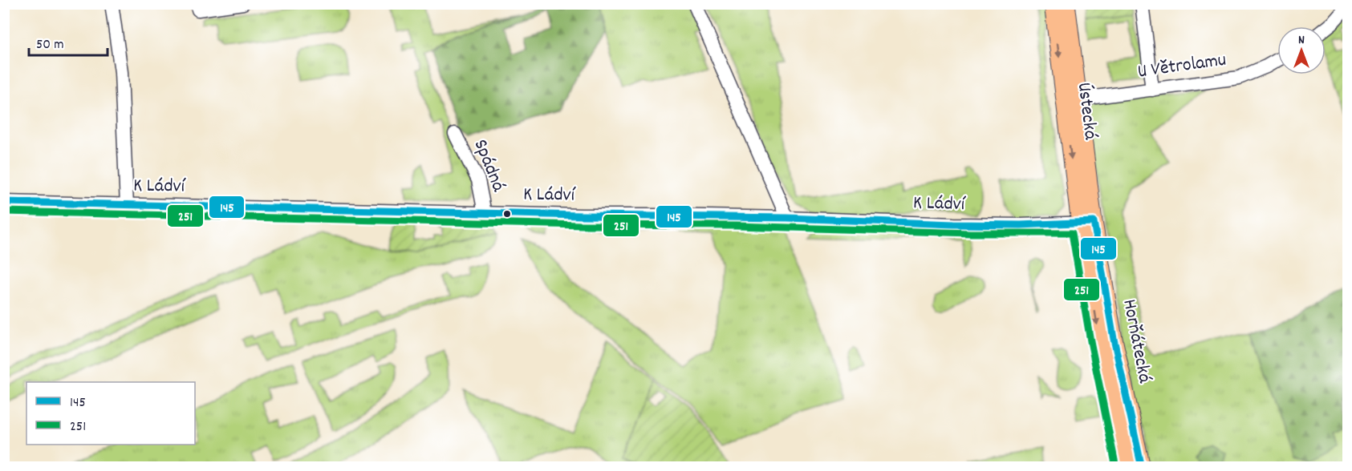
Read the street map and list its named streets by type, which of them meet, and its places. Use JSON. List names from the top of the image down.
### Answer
{
  "streets": {
    "main road": ["Ústecká", "Horňátecká"],
    "street": ["U Větrolamu", "Spádná", "K Ládví"]
  },
  "crossings": [
    ["U Větrolamu", "Ústecká"],
    ["Ústecká", "K Ládví"],
    ["Ústecká", "Horňátecká"],
    ["Spádná", "K Ládví"],
    ["K Ládví", "Horňátecká"]
  ],
  "lines": ["transit line 145", "transit line 251"],
  "legend": ["145", "251"],
  "scale_bar": "50 m",
  "north": "top"
}
